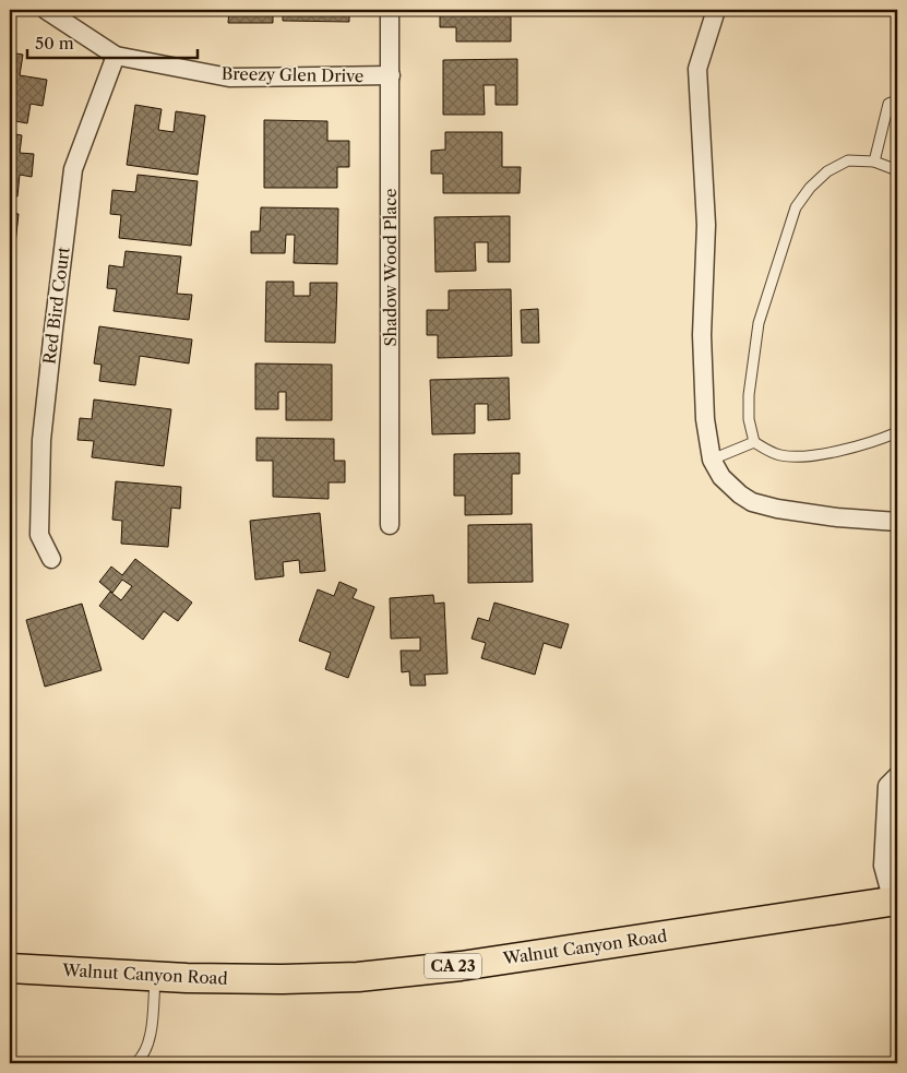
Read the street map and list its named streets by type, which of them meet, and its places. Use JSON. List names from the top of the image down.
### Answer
{
  "streets": {
    "main road": ["Walnut Canyon Road", "CA 23"],
    "street": ["Breezy Glen Drive", "Shadow Wood Place", "Red Bird Court"]
  },
  "crossings": [
    ["Breezy Glen Drive", "Shadow Wood Place"],
    ["Breezy Glen Drive", "Red Bird Court"]
  ],
  "scale_bar": "50 m"
}
